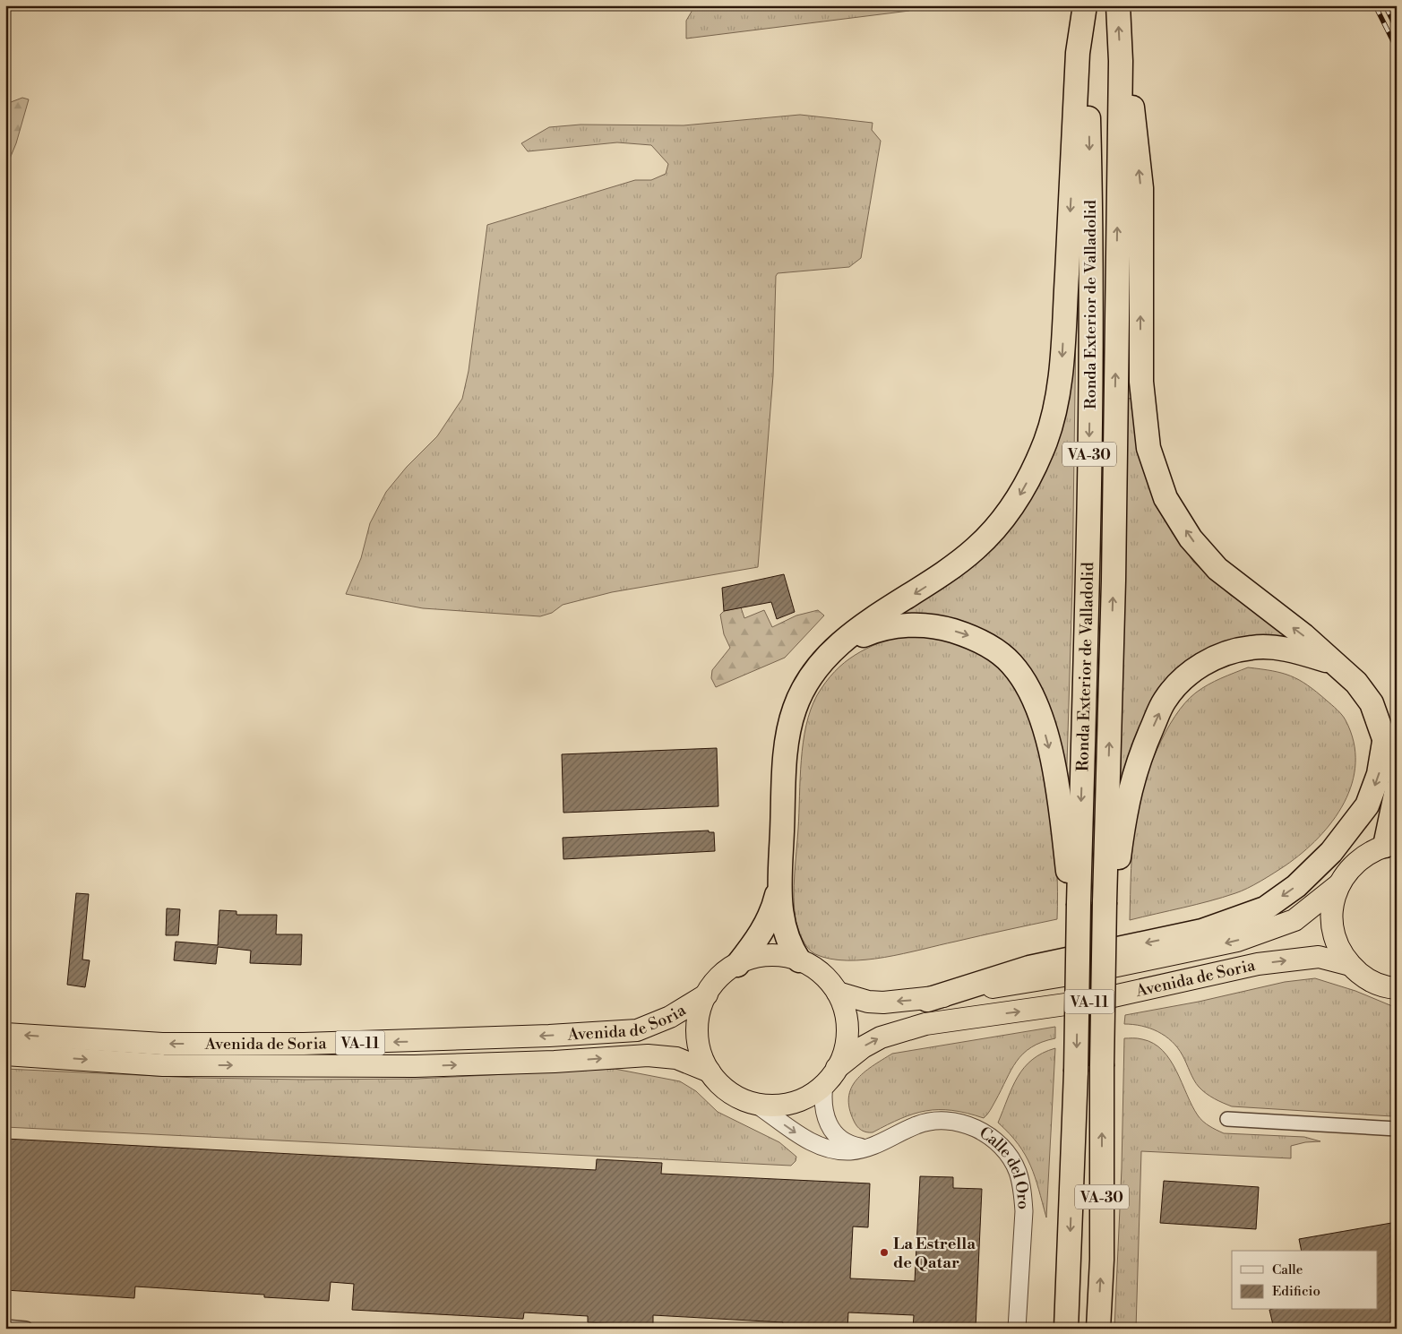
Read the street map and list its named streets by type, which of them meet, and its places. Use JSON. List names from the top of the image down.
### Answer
{
  "streets": {
    "highway": [
      "Ronda Exterior de Valladolid",
      "VA-30",
      "Avenida de Soria",
      "VA-11"
    ],
    "street": ["Calle del Oro"]
  },
  "crossings": [
    ["Avenida de Soria", "VA-11"],
    ["Avenida de Soria", "Calle del Oro"],
    ["VA-11", "Calle del Oro"]
  ],
  "places": ["La Estrella de Qatar"],
  "legend": ["Calle", "Edificio"]
}
